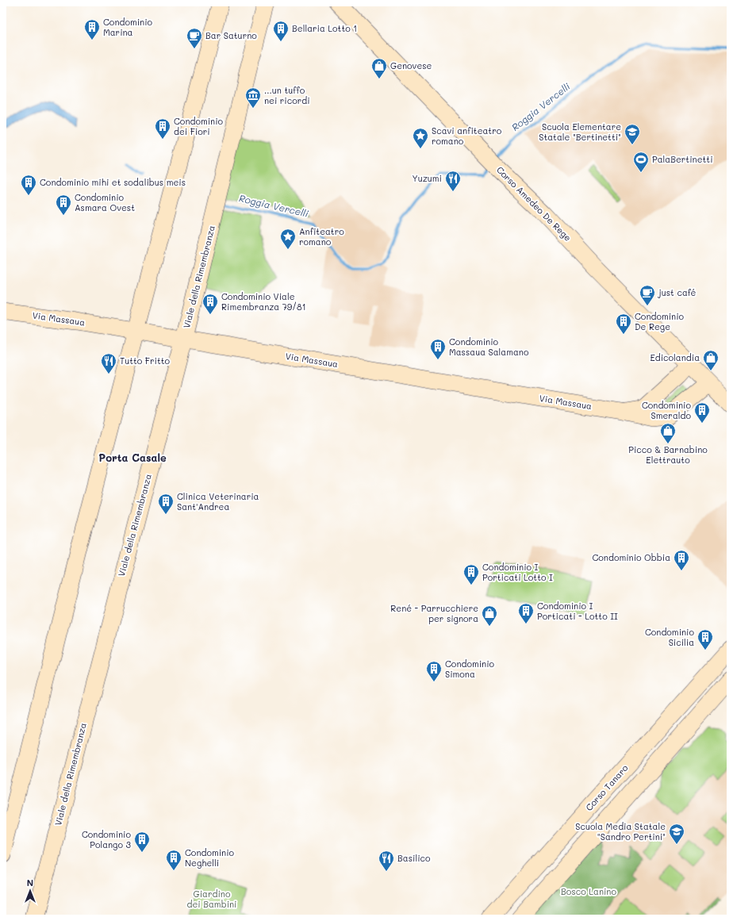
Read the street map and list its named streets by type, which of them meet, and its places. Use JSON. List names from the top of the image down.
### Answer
{
  "streets": {
    "street": [
      "Corso Amedeo De Rege",
      "Viale della Rimembranza",
      "Via Massaua",
      "Corso Tanaro"
    ]
  },
  "crossings": [
    ["Corso Amedeo De Rege", "Via Massaua"],
    ["Viale della Rimembranza", "Via Massaua"]
  ],
  "districts": ["Porta Casale"],
  "water": ["Roggia Vercelli"],
  "parks": ["Bosco Lanino", "Giardino dei Bambini"],
  "places": {
    "building": [
      "Condominio Marina",
      "Bellaria Lotto 1",
      "Condominio dei Fiori",
      "Condominio mihi et sodalibus meis",
      "Condominio Asmara Ovest",
      "Condominio Viale Rimembranza 79/81",
      "Condominio De Rege",
      "Condominio Massaua Salamano",
      "Condominio Smeraldo",
      "Clinica Veterinaria Sant'Andrea",
      "Condominio Obbia",
      "Condominio I Porticati Lotto I",
      "Condominio I Porticati - Lotto II",
      "Condominio Sicilia",
      "Condominio Simona",
      "Condominio Polango 3",
      "Condominio Neghelli"
    ],
    "cafe": ["Bar Saturno", "just café"],
    "shop": [
      "Genovese",
      "Edicolandia",
      "Picco & Barnabino Elettrauto",
      "René - Parrucchiere per signora"
    ],
    "museum": ["...un tuffo nei ricordi"],
    "school or university": ["Scuola Elementare Statale \"Bertinetti\"", "Scuola Media Statale \"Sandro Pertini\""],
    "place": ["Scavi anfiteatro romano", "Anfiteatro romano"],
    "sports": ["PalaBertinetti"],
    "restaurant": ["Yuzumi", "Tutto Fritto", "Basilico"]
  },
  "north": "top"
}
